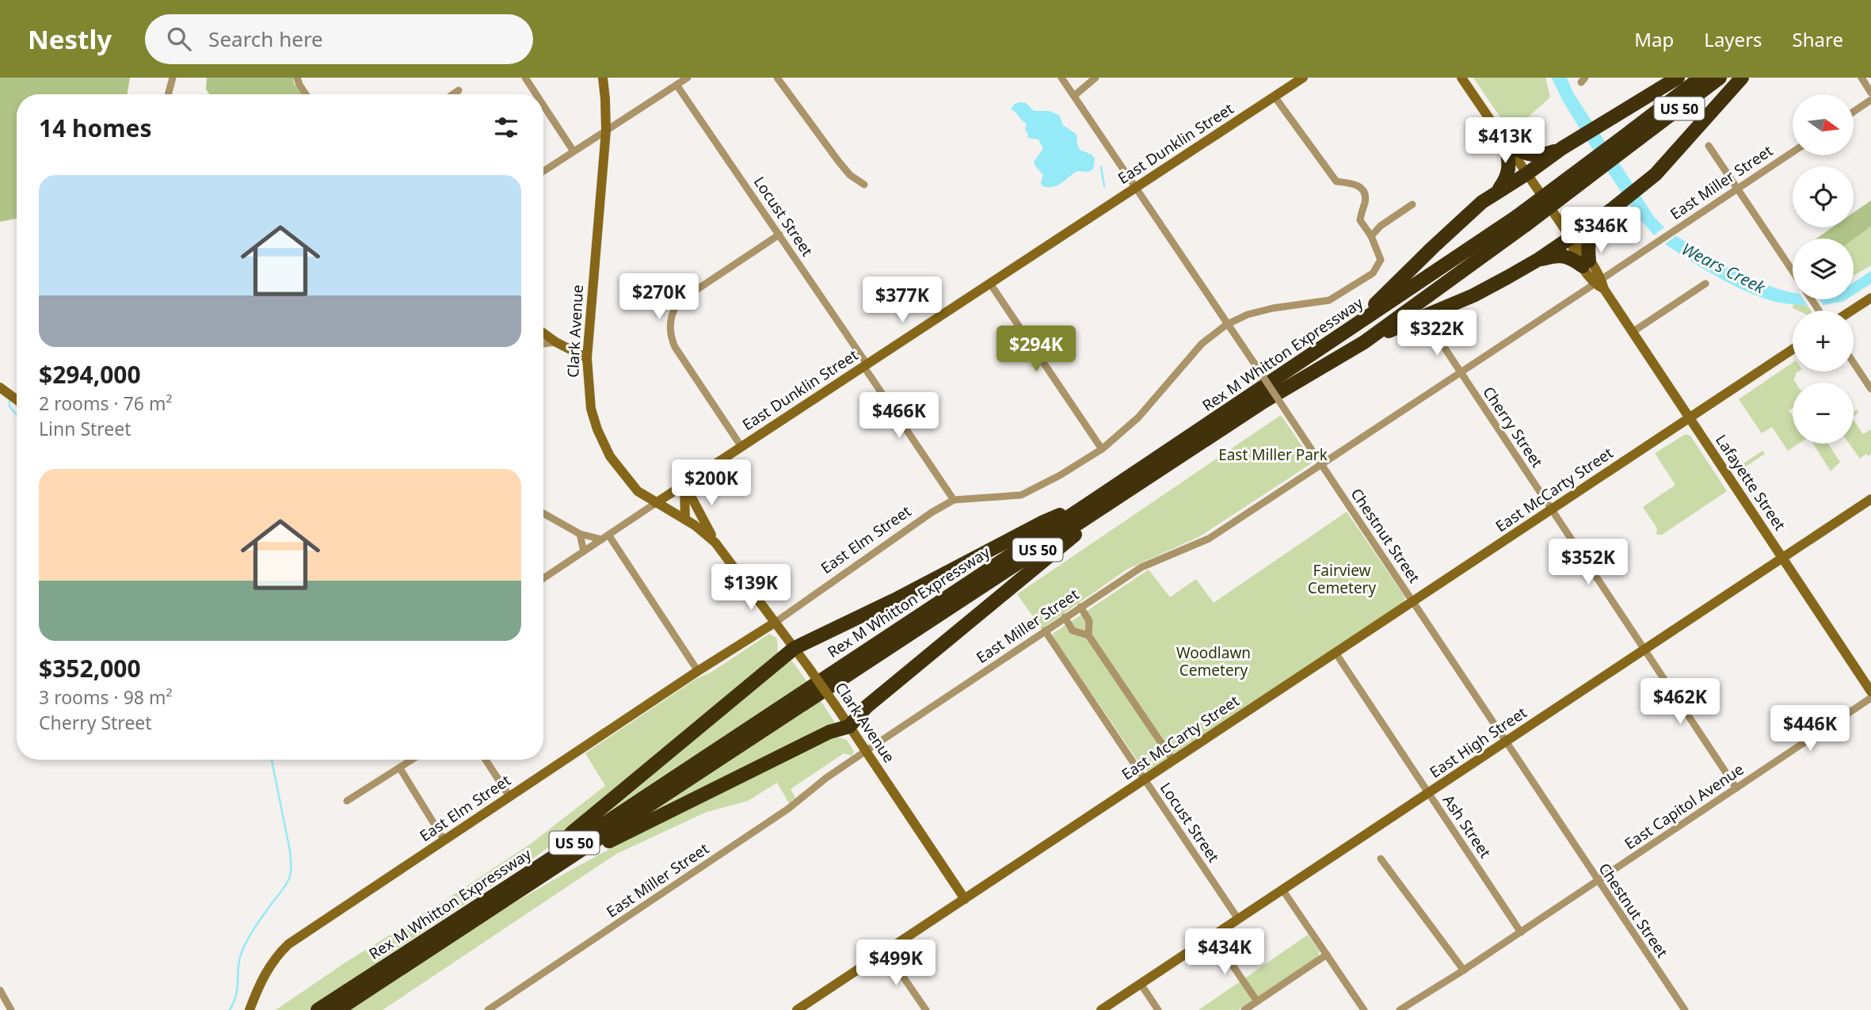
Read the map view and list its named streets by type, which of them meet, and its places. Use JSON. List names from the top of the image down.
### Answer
{
  "streets": {
    "highway": ["US 50", "Rex M Whitton Expressway"],
    "main road": [
      "East Dunklin Street",
      "Clark Avenue",
      "Lafayette Street",
      "East McCarty Street",
      "East Elm Street",
      "East High Street"
    ],
    "street": [
      "East Miller Street",
      "Locust Street",
      "Cherry Street",
      "Chestnut Street",
      "East Capitol Avenue",
      "Ash Street"
    ]
  },
  "crossings": [
    ["East Dunklin Street", "Locust Street"],
    ["East Dunklin Street", "Clark Avenue"],
    ["East Dunklin Street", "Chestnut Street"],
    ["East Miller Street", "Locust Street"],
    ["East Miller Street", "Clark Avenue"],
    ["East Miller Street", "Cherry Street"],
    ["East Miller Street", "Lafayette Street"],
    ["East Miller Street", "Chestnut Street"],
    ["Locust Street", "East McCarty Street"],
    ["Locust Street", "East Elm Street"],
    ["Locust Street", "East High Street"],
    ["Clark Avenue", "East McCarty Street"],
    ["Clark Avenue", "East Elm Street"],
    ["Cherry Street", "East McCarty Street"],
    ["Cherry Street", "East High Street"],
    ["Cherry Street", "East Capitol Avenue"],
    ["Lafayette Street", "East McCarty Street"],
    ["Lafayette Street", "East High Street"],
    ["East McCarty Street", "Chestnut Street"],
    ["East McCarty Street", "Ash Street"],
    ["Chestnut Street", "East Elm Street"],
    ["Chestnut Street", "East High Street"],
    ["Chestnut Street", "East Capitol Avenue"],
    ["East High Street", "Ash Street"],
    ["East Capitol Avenue", "Ash Street"]
  ],
  "water": ["Wears Creek"],
  "parks": ["East Miller Park", "Fairview Cemetery", "Woodlawn Cemetery"],
  "north": "right",
  "page": {
    "header": "Nestly",
    "search": "Search here",
    "nav": ["Map", "Layers", "Share"],
    "map_buttons": ["+", "−"],
    "heading": "14 homes",
    "price": [
      "$413K",
      "$346K",
      "$270K",
      "$377K",
      "$322K",
      "$294K",
      "$466K",
      "$200K",
      "$352K",
      "$139K",
      "$462K",
      "$446K",
      "$434K",
      "$499K"
    ],
    "list": [
      {
        "name": "$294,000",
        "note": "2 rooms · 76 m² · Linn Street"
      },
      {
        "name": "$352,000",
        "note": "3 rooms · 98 m² · Cherry Street"
      }
    ]
  }
}
